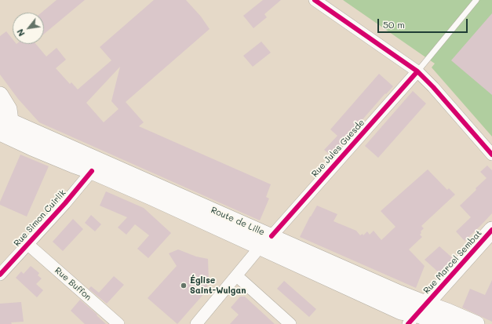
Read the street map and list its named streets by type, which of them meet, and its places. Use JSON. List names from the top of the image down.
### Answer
{
  "streets": {
    "main road": ["Route de Lille", "Rue Marcel Sembat"],
    "street": ["Rue Jules Guesde", "Rue Simon Cuirlik", "Rue Buffon"]
  },
  "crossings": [
    ["Rue Jules Guesde", "Route de Lille"],
    ["Rue Simon Cuirlik", "Route de Lille"],
    ["Rue Simon Cuirlik", "Rue Buffon"],
    ["Route de Lille", "Rue Marcel Sembat"]
  ],
  "places": ["Église Saint-Wulgan"],
  "scale_bar": "50 m",
  "north": "bottom left"
}
